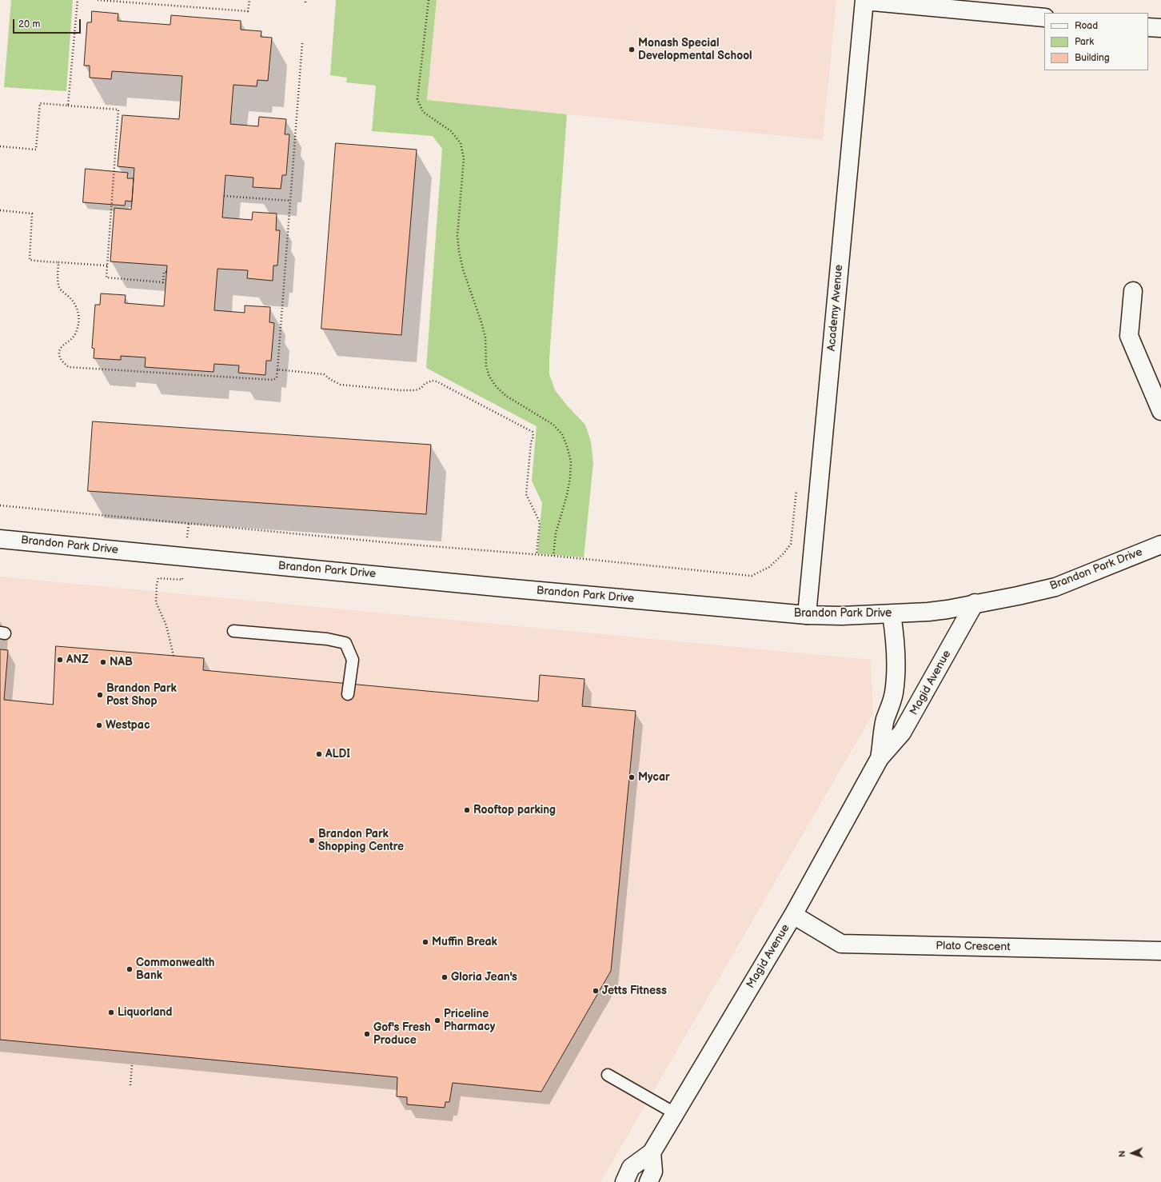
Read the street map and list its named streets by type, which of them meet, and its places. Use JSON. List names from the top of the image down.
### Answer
{
  "streets": {
    "street": [
      "Academy Avenue",
      "Brandon Park Drive",
      "Magid Avenue",
      "Plato Crescent"
    ]
  },
  "crossings": [
    ["Academy Avenue", "Brandon Park Drive"],
    ["Brandon Park Drive", "Magid Avenue"],
    ["Magid Avenue", "Plato Crescent"]
  ],
  "places": [
    "Monash Special Developmental School",
    "ANZ",
    "NAB",
    "Brandon Park Post Shop",
    "Westpac",
    "ALDI",
    "Mycar",
    "Rooftop parking",
    "Brandon Park Shopping Centre",
    "Muffin Break",
    "Commonwealth Bank",
    "Gloria Jean's",
    "Jetts Fitness",
    "Liquorland",
    "Priceline Pharmacy",
    "Gof's Fresh Produce"
  ],
  "legend": ["Road", "Park", "Building"],
  "scale_bar": "20 m",
  "north": "left"
}
